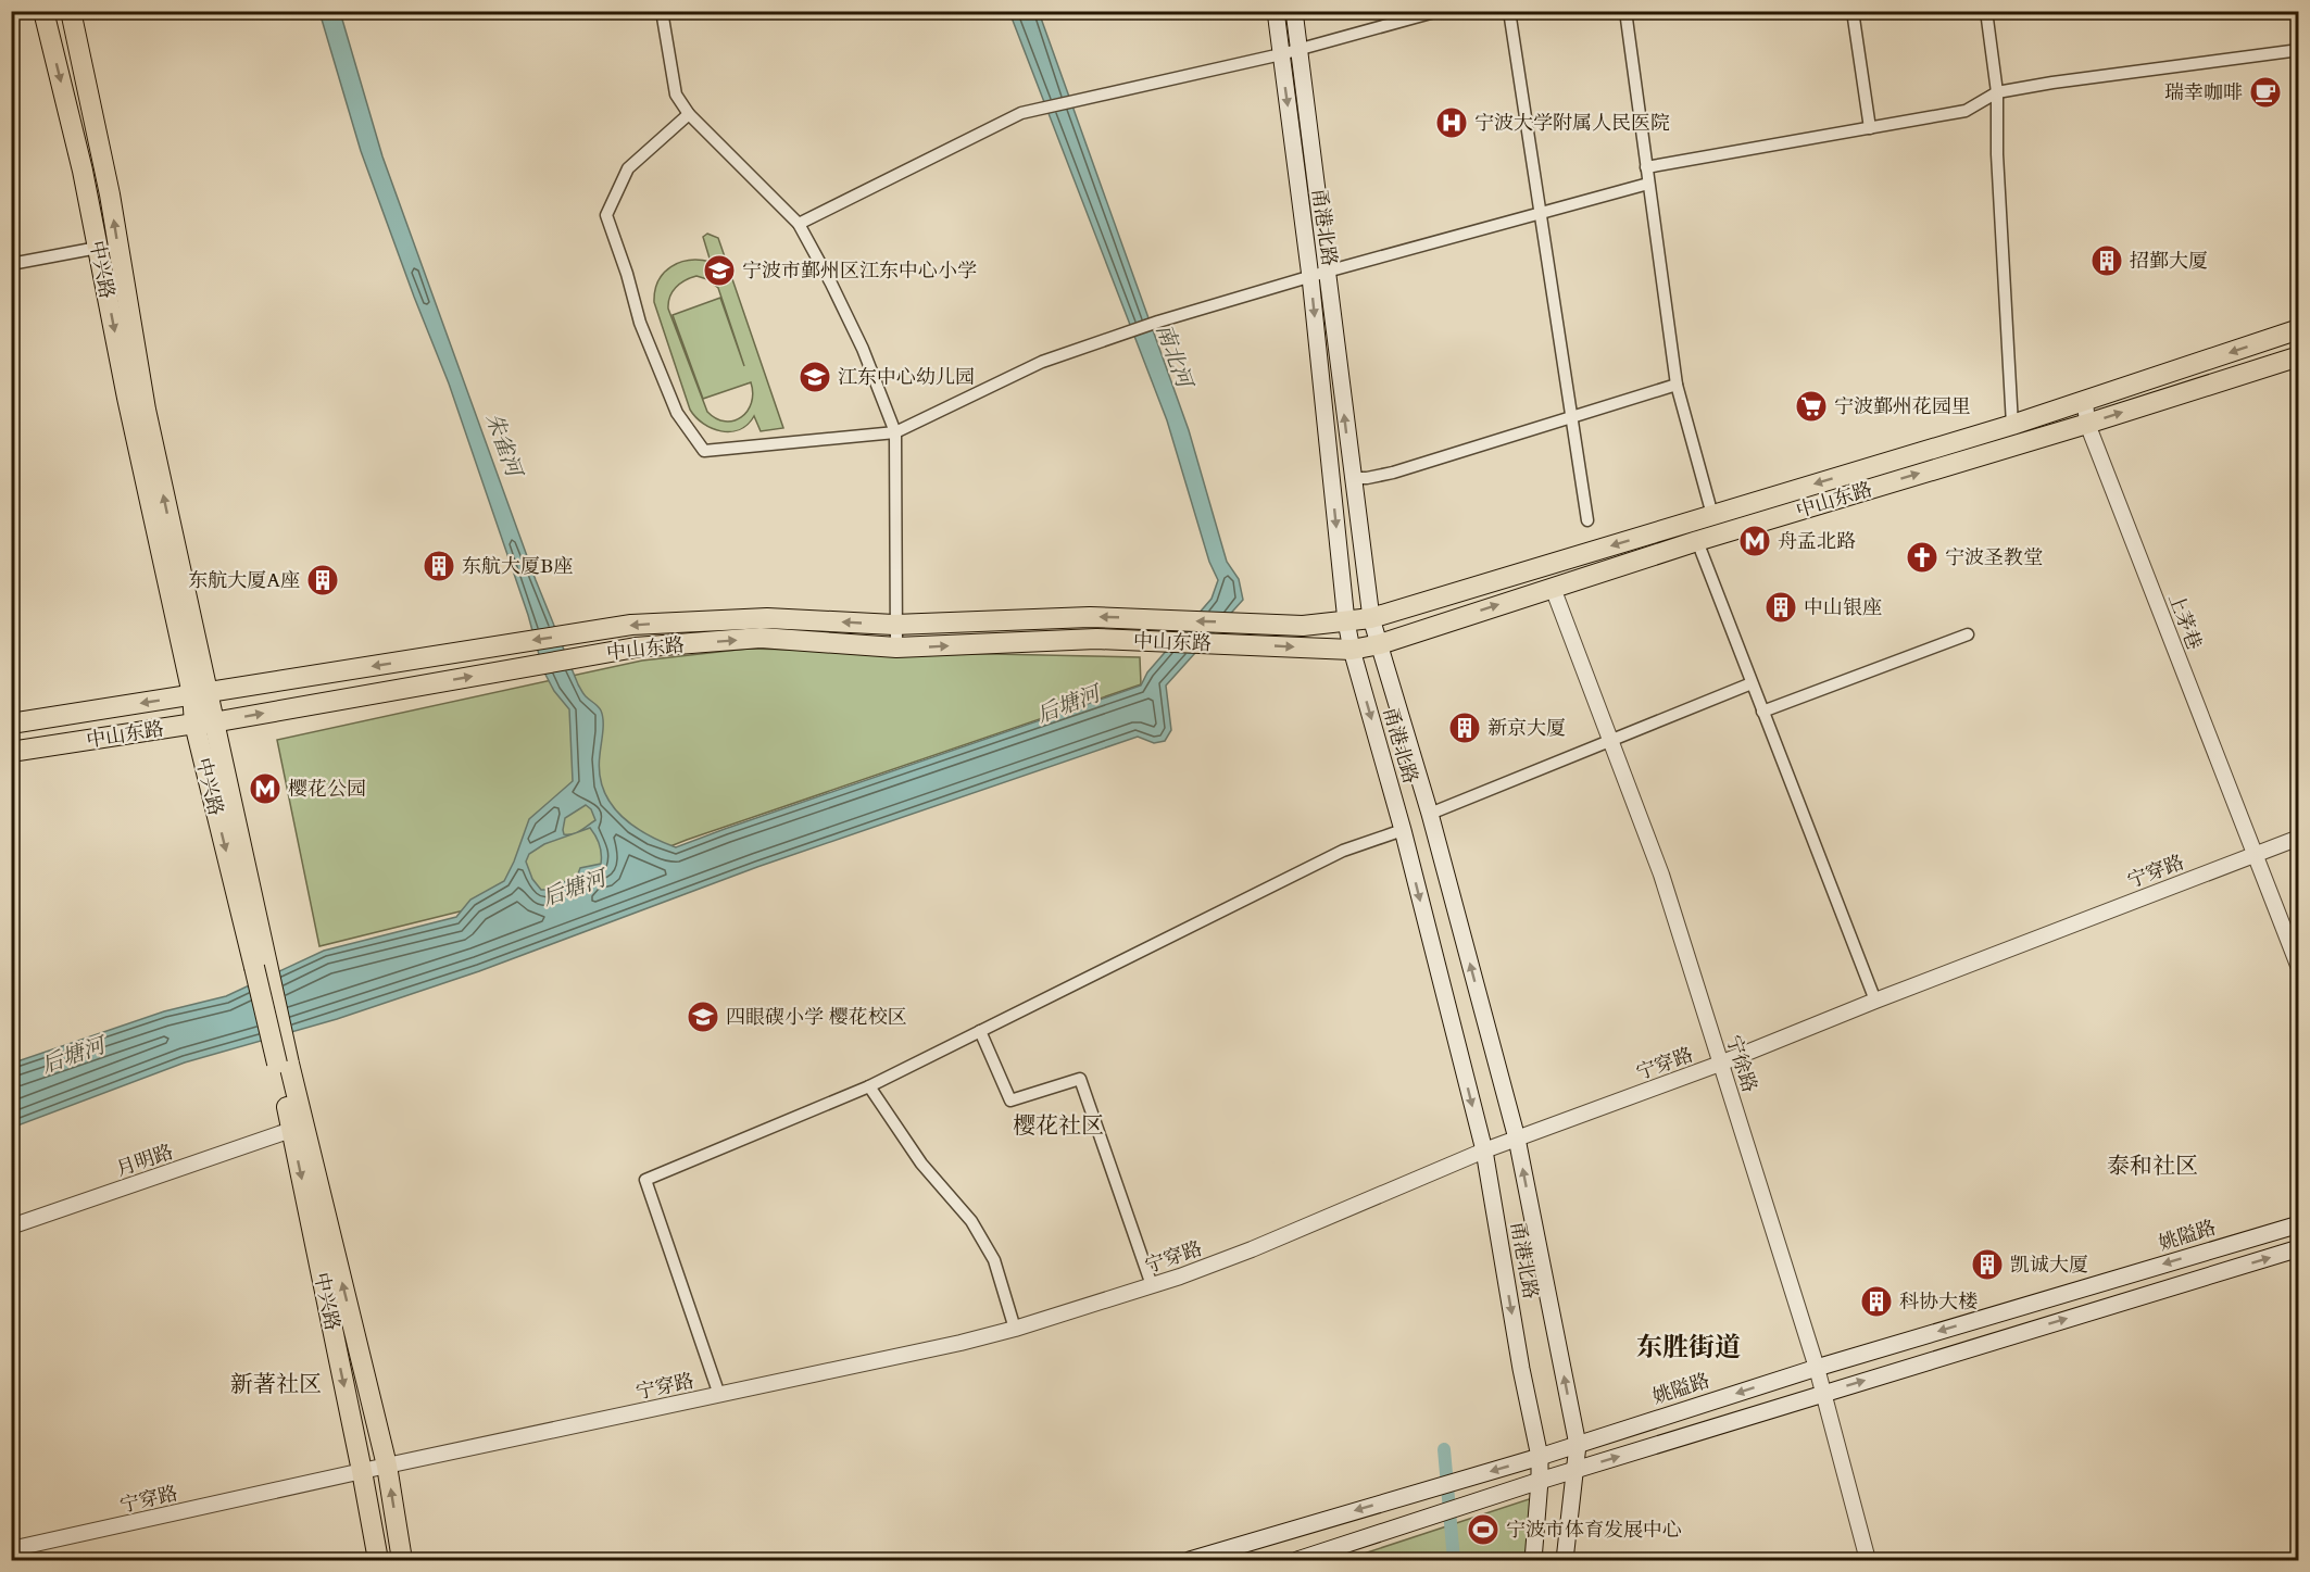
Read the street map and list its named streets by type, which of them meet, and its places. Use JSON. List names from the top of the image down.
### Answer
{
  "streets": {
    "main road": [
      "甬港北路",
      "中兴路",
      "中山东路",
      "姚隘路"
    ],
    "street": [
      "上茅巷",
      "宁穿路",
      "宁徐路",
      "月明路"
    ]
  },
  "crossings": [
    ["甬港北路", "中山东路"],
    ["甬港北路", "宁穿路"],
    ["甬港北路", "姚隘路"],
    ["中兴路", "中山东路"],
    ["中兴路", "宁穿路"],
    ["中兴路", "月明路"],
    ["中山东路", "上茅巷"],
    ["中山东路", "宁徐路"],
    ["上茅巷", "宁穿路"],
    ["宁穿路", "宁徐路"],
    ["宁徐路", "姚隘路"]
  ],
  "districts": [
    "樱花社区",
    "泰和社区",
    "东胜街道",
    "新著社区"
  ],
  "water": ["南北河", "朱雀河", "后塘河"],
  "places": {
    "cafe": ["瑞幸咖啡"],
    "hospital": ["宁波大学附属人民医院"],
    "building": [
      "招鄞大厦",
      "东航大厦B座",
      "东航大厦A座",
      "中山银座",
      "新京大厦",
      "凯诚大厦",
      "科协大楼"
    ],
    "school or university": ["宁波市鄞州区江东中心小学", "江东中心幼儿园", "四眼碶小学 樱花校区"],
    "supermarket": ["宁波鄞州花园里"],
    "metro station": ["舟孟北路", "樱花公园"],
    "church": ["宁波圣教堂"],
    "sports": ["宁波市体育发展中心"]
  }
}
